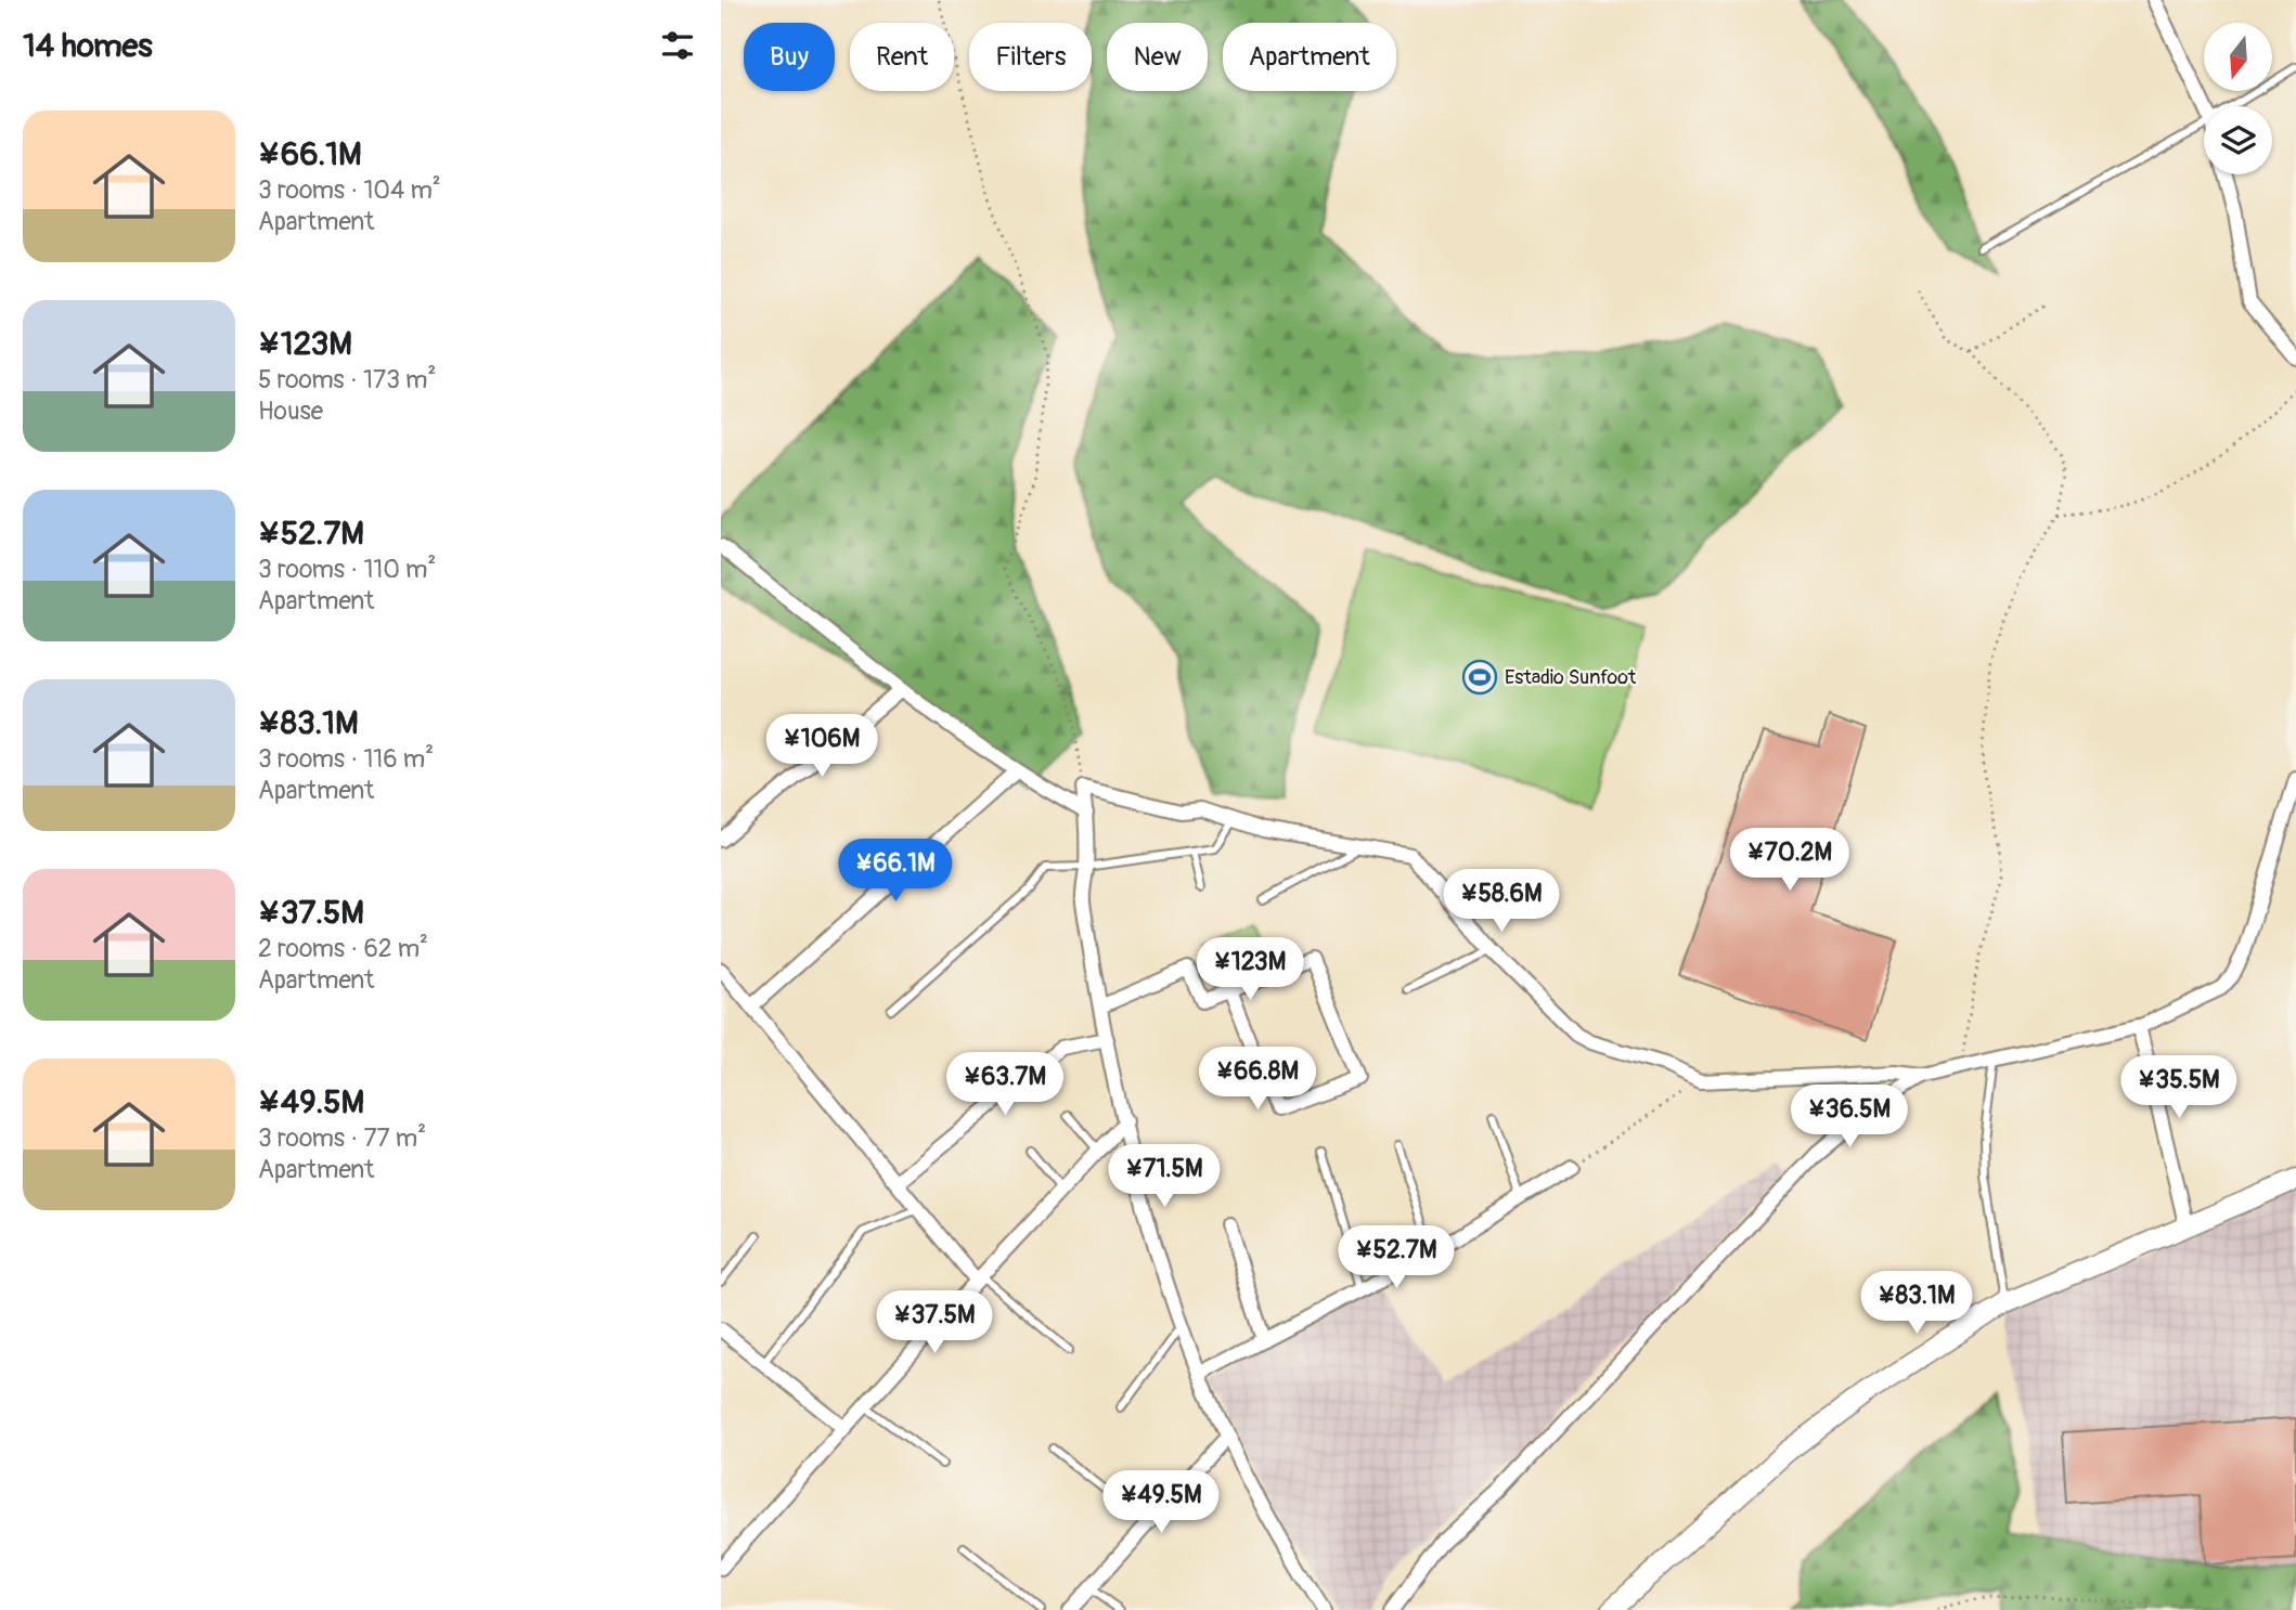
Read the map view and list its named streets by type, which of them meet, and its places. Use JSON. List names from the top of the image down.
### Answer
{
  "places": {
    "sports": ["Estadio Sunfoot"]
  },
  "north": "bottom",
  "page": {
    "heading": "14 homes",
    "chip": [
      "Buy",
      "Rent",
      "Filters",
      "New",
      "Apartment"
    ],
    "list": [
      {
        "name": "¥66.1M",
        "note": "3 rooms · 104 m² · Apartment"
      },
      {
        "name": "¥123M",
        "note": "5 rooms · 173 m² · House"
      },
      {
        "name": "¥52.7M",
        "note": "3 rooms · 110 m² · Apartment"
      },
      {
        "name": "¥83.1M",
        "note": "3 rooms · 116 m² · Apartment"
      },
      {
        "name": "¥37.5M",
        "note": "2 rooms · 62 m² · Apartment"
      },
      {
        "name": "¥49.5M",
        "note": "3 rooms · 77 m² · Apartment"
      }
    ],
    "price": [
      "¥106M",
      "¥70.2M",
      "¥66.1M",
      "¥58.6M",
      "¥123M",
      "¥66.8M",
      "¥63.7M",
      "¥35.5M",
      "¥36.5M",
      "¥71.5M",
      "¥52.7M",
      "¥83.1M",
      "¥37.5M",
      "¥49.5M"
    ]
  }
}
